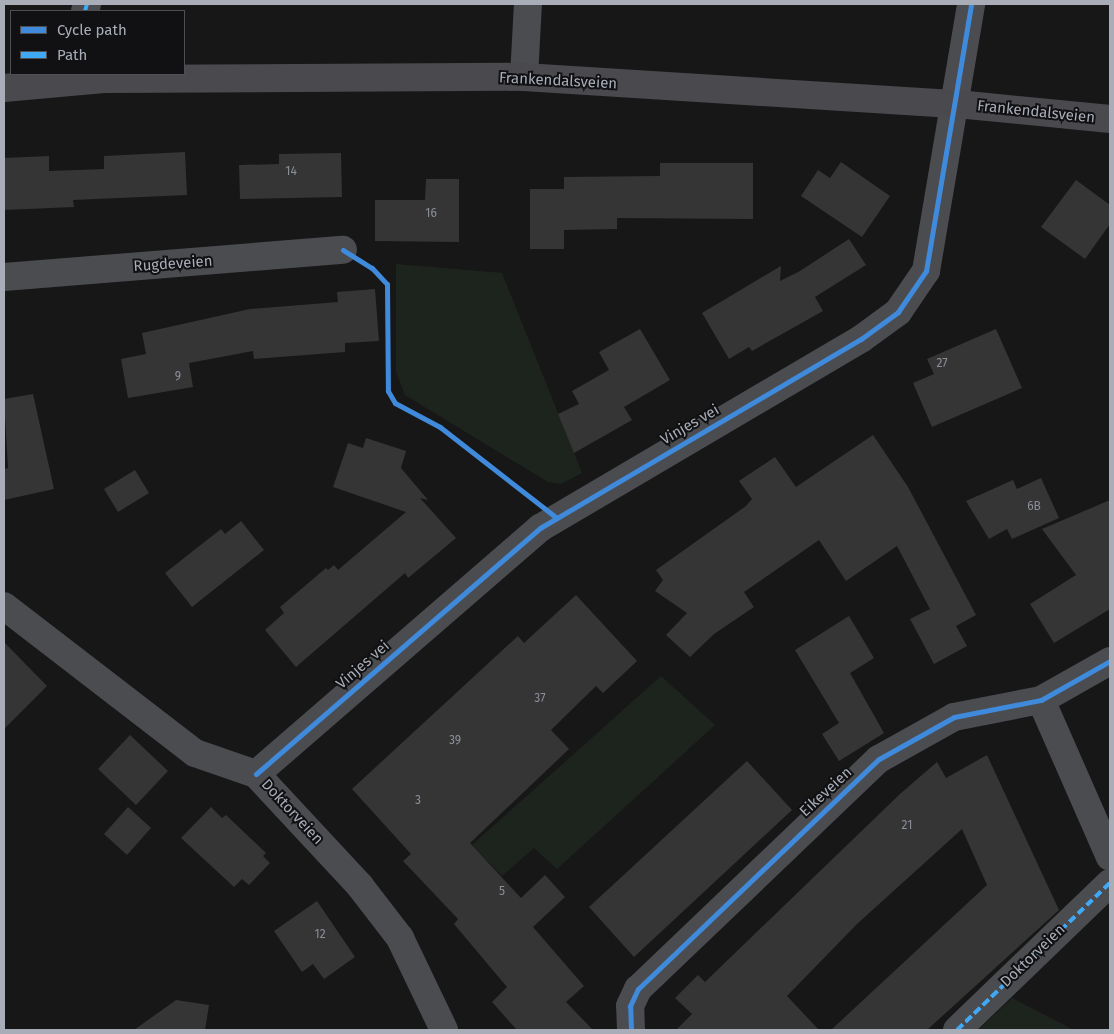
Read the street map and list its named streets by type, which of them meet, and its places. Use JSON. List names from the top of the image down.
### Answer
{
  "streets": {
    "main road": ["Frankendalsveien"],
    "street": [
      "Rugdeveien",
      "Vinjes vei",
      "Eikeveien",
      "Doktorveien"
    ]
  },
  "crossings": [
    ["Frankendalsveien", "Vinjes vei"],
    ["Vinjes vei", "Doktorveien"]
  ],
  "house_numbers": [
    "14",
    "16",
    "27",
    "9",
    "6B",
    "37",
    "39",
    "3",
    "21",
    "5",
    "12"
  ],
  "legend": ["Cycle path", "Path"]
}
